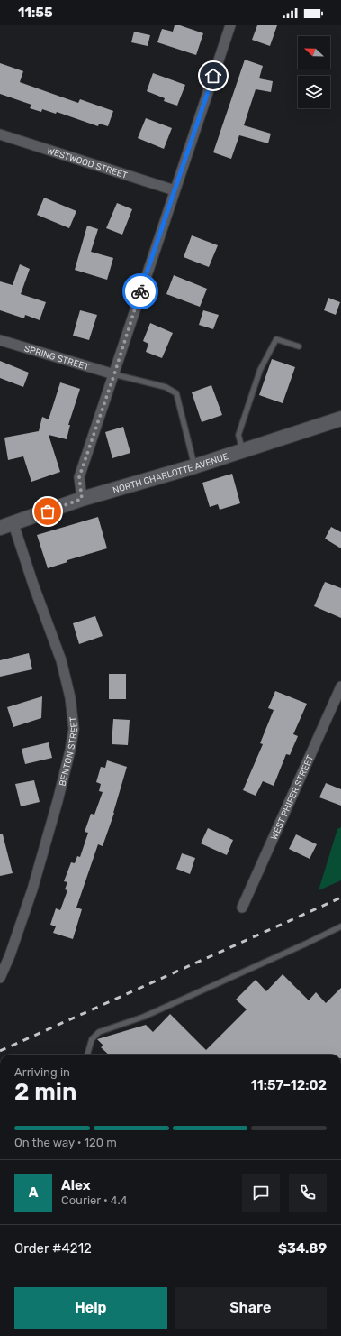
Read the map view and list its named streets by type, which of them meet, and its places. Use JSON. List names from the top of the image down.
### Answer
{
  "streets": {
    "main road": ["NORTH CHARLOTTE AVENUE"],
    "street": [
      "WESTWOOD STREET",
      "SPRING STREET",
      "BENTON STREET",
      "WEST PHIFER STREET"
    ]
  },
  "crossings": [
    ["NORTH CHARLOTTE AVENUE", "BENTON STREET"]
  ],
  "north": "left",
  "page": {
    "status": "11:55",
    "heading": ["2 min", "Arriving in", "11:57–12:02"],
    "panel": [
      "Alex",
      "Courier · 4.4",
      "Order #4212",
      "$34.89"
    ],
    "bar": "On the way · 120 m",
    "round": "A",
    "buttons": ["Help", "Share"]
  }
}
